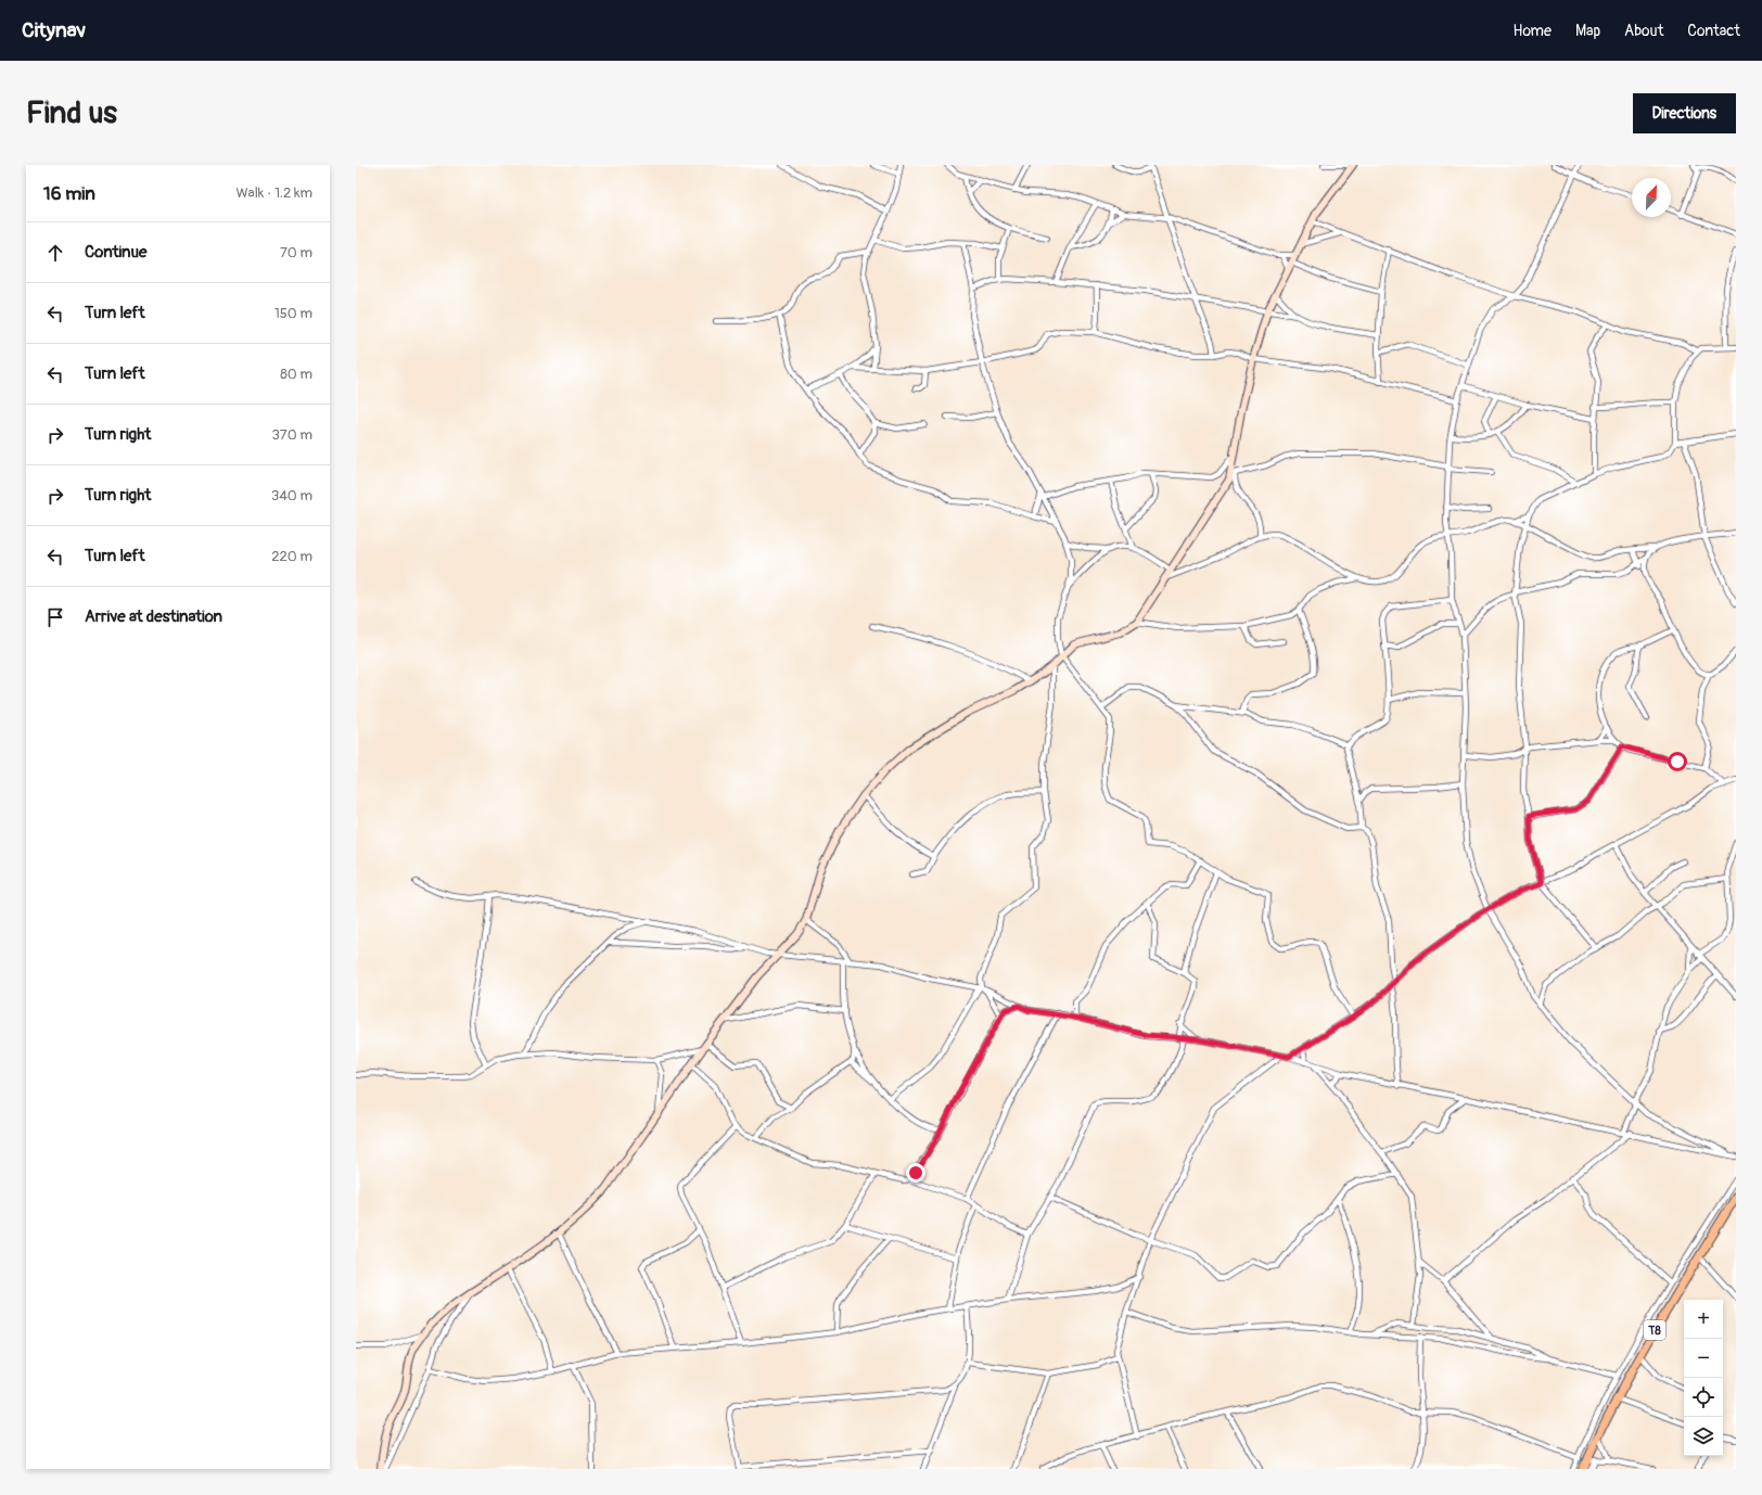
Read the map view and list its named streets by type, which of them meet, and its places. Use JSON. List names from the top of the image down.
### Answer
{
  "streets": {
    "main road": ["T8"]
  },
  "north": "top right",
  "page": {
    "header": "Citynav",
    "nav": [
      "Home",
      "Map",
      "About",
      "Contact"
    ],
    "buttons": "Directions",
    "title": "Find us",
    "heading": ["16 min", "Walk · 1.2 km"],
    "list": [
      ["Continue", "70 m"],
      ["Turn left", "150 m"],
      ["Turn left", "80 m"],
      ["Turn right", "370 m"],
      ["Turn right", "340 m"],
      ["Turn left", "220 m"],
      "Arrive at destination"
    ],
    "map_buttons": ["+", "−"]
  }
}
